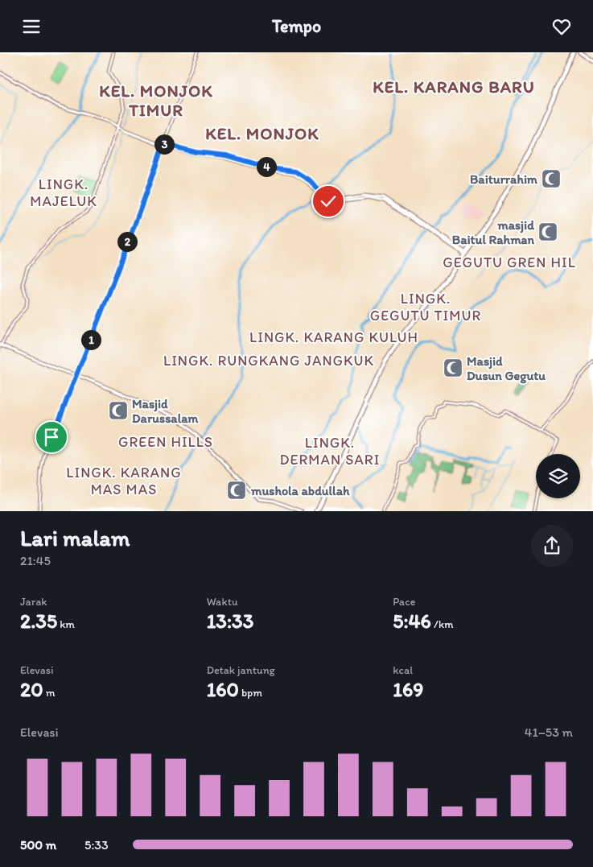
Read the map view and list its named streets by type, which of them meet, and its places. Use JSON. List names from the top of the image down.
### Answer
{
  "districts": [
    "KEL. KARANG BARU",
    "KEL. MONJOK TIMUR",
    "KEL. MONJOK",
    "LINGK. MAJELUK",
    "GEGUTU GREN HIL",
    "LINGK. GEGUTU TIMUR",
    "LINGK. KARANG KULUH",
    "LINGK. RUNGKANG JANGKUK",
    "GREEN HILLS",
    "LINGK. DERMAN SARI",
    "LINGK. KARANG MAS MAS"
  ],
  "places": {
    "mosque": [
      "Baiturrahim",
      "masjid Baitul Rahman",
      "Masjid Dusun Gegutu",
      "Masjid Darussalam",
      "mushola abdullah"
    ]
  },
  "page": {
    "header": "Tempo",
    "pins": [
      "3",
      "4",
      "2",
      "1"
    ],
    "heading": ["Lari malam", "21:45"],
    "stats": [
      ["Jarak", "2.35 km"],
      ["Waktu", "13:33"],
      ["Pace", "5:46 /km"],
      ["Elevasi", "20 m"],
      ["Detak jantung", "160 bpm"],
      ["kcal", "169"]
    ],
    "chart": ["Elevasi", "41–53 m"],
    "list": [
      {
        "name": "500 m",
        "note": "5:33"
      }
    ]
  }
}
